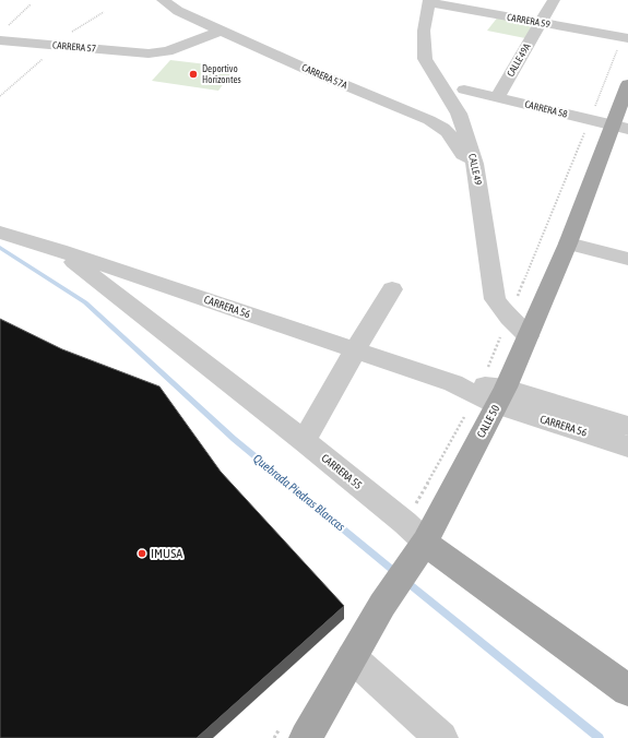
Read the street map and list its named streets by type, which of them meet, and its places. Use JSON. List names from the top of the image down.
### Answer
{
  "streets": {
    "main road": ["CALLE 50", "CARRERA 55"],
    "street": [
      "CARRERA 59",
      "CARRERA 57",
      "CALLE 49A",
      "CARRERA 57A",
      "CARRERA 58",
      "CALLE 49",
      "CARRERA 56"
    ]
  },
  "crossings": [
    ["CARRERA 59", "CALLE 49A"],
    ["CARRERA 59", "CALLE 49"],
    ["CARRERA 57", "CARRERA 57A"],
    ["CALLE 49A", "CARRERA 58"],
    ["CARRERA 57A", "CALLE 49"],
    ["CARRERA 58", "CALLE 50"],
    ["CALLE 49", "CALLE 50"],
    ["CARRERA 56", "CALLE 50"],
    ["CARRERA 56", "CARRERA 55"],
    ["CALLE 50", "CARRERA 55"]
  ],
  "water": ["Quebrada Piedras Blancas"],
  "places": ["Deportivo Horizontes", "IMUSA"]
}
